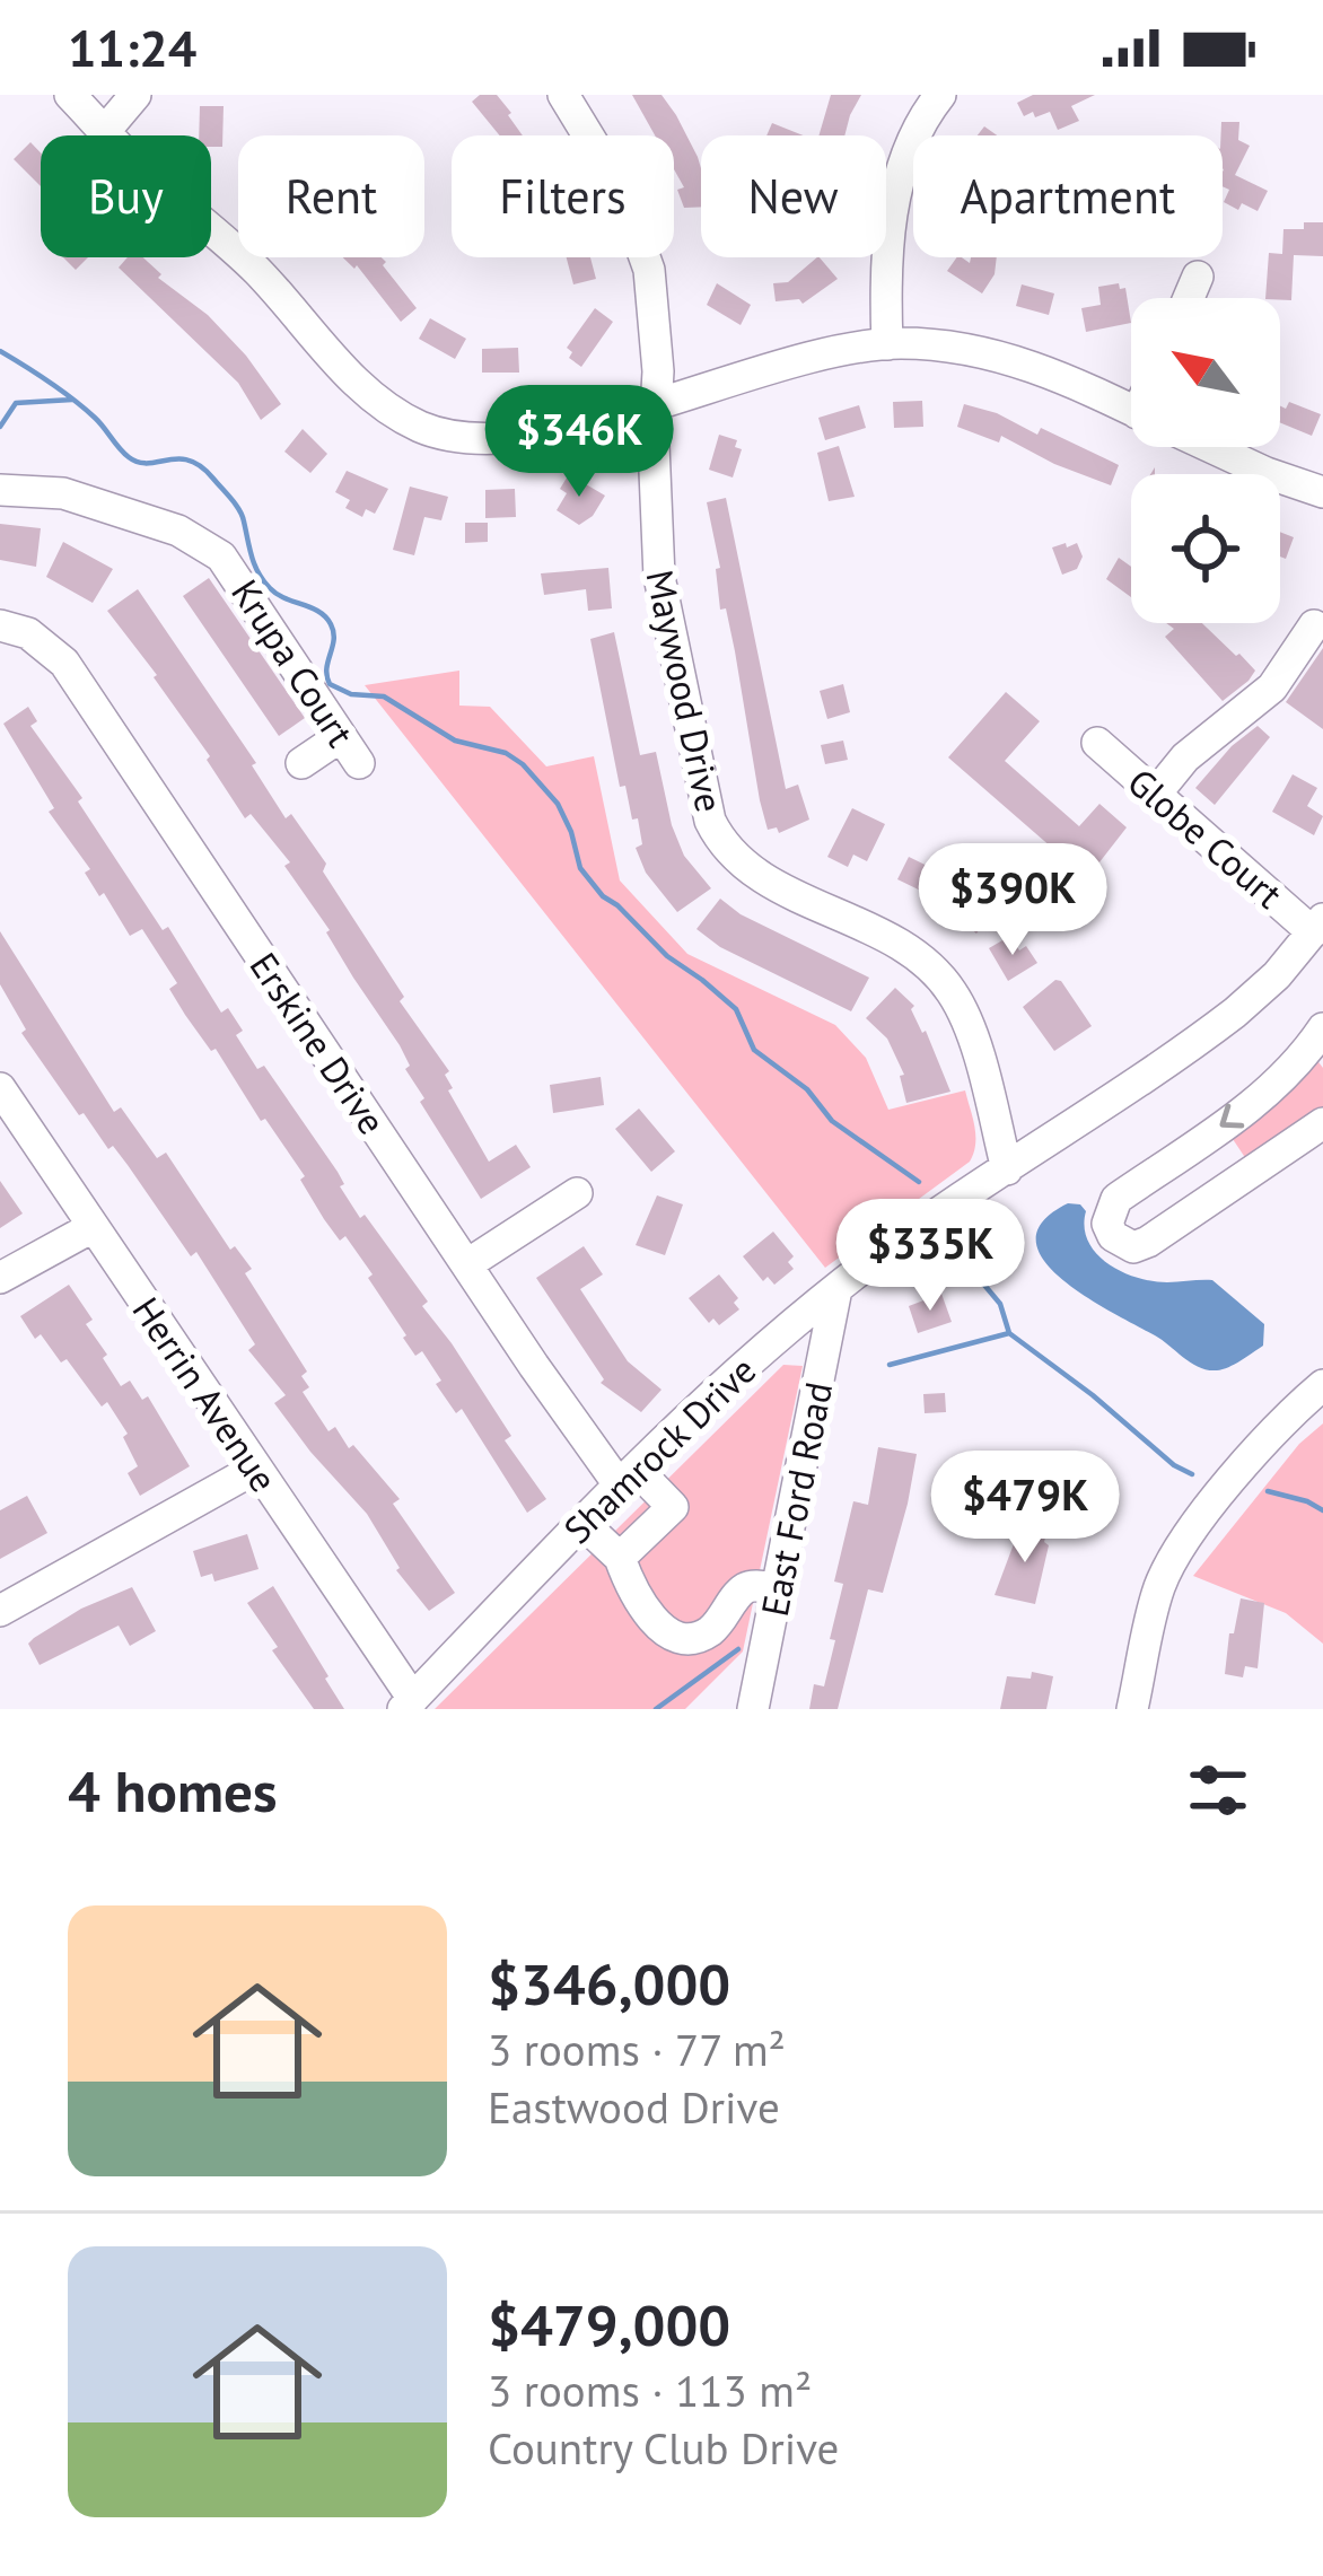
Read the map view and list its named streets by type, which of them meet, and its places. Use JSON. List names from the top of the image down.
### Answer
{
  "streets": {
    "street": [
      "Krupa Court",
      "Maywood Drive",
      "Globe Court",
      "Erskine Drive",
      "Herrin Avenue",
      "Shamrock Drive",
      "East Ford Road"
    ]
  },
  "crossings": [
    ["Maywood Drive", "Shamrock Drive"],
    ["Globe Court", "Shamrock Drive"],
    ["Erskine Drive", "Shamrock Drive"],
    ["Herrin Avenue", "Shamrock Drive"],
    ["Shamrock Drive", "East Ford Road"]
  ],
  "north": "top left",
  "page": {
    "status": "11:24",
    "chip": [
      "Buy",
      "Rent",
      "Filters",
      "New",
      "Apartment"
    ],
    "price": [
      "$346K",
      "$390K",
      "$335K",
      "$479K"
    ],
    "heading": "4 homes",
    "list": [
      {
        "name": "$346,000",
        "note": "3 rooms · 77 m² · Eastwood Drive"
      },
      {
        "name": "$479,000",
        "note": "3 rooms · 113 m² · Country Club Drive"
      }
    ]
  }
}
